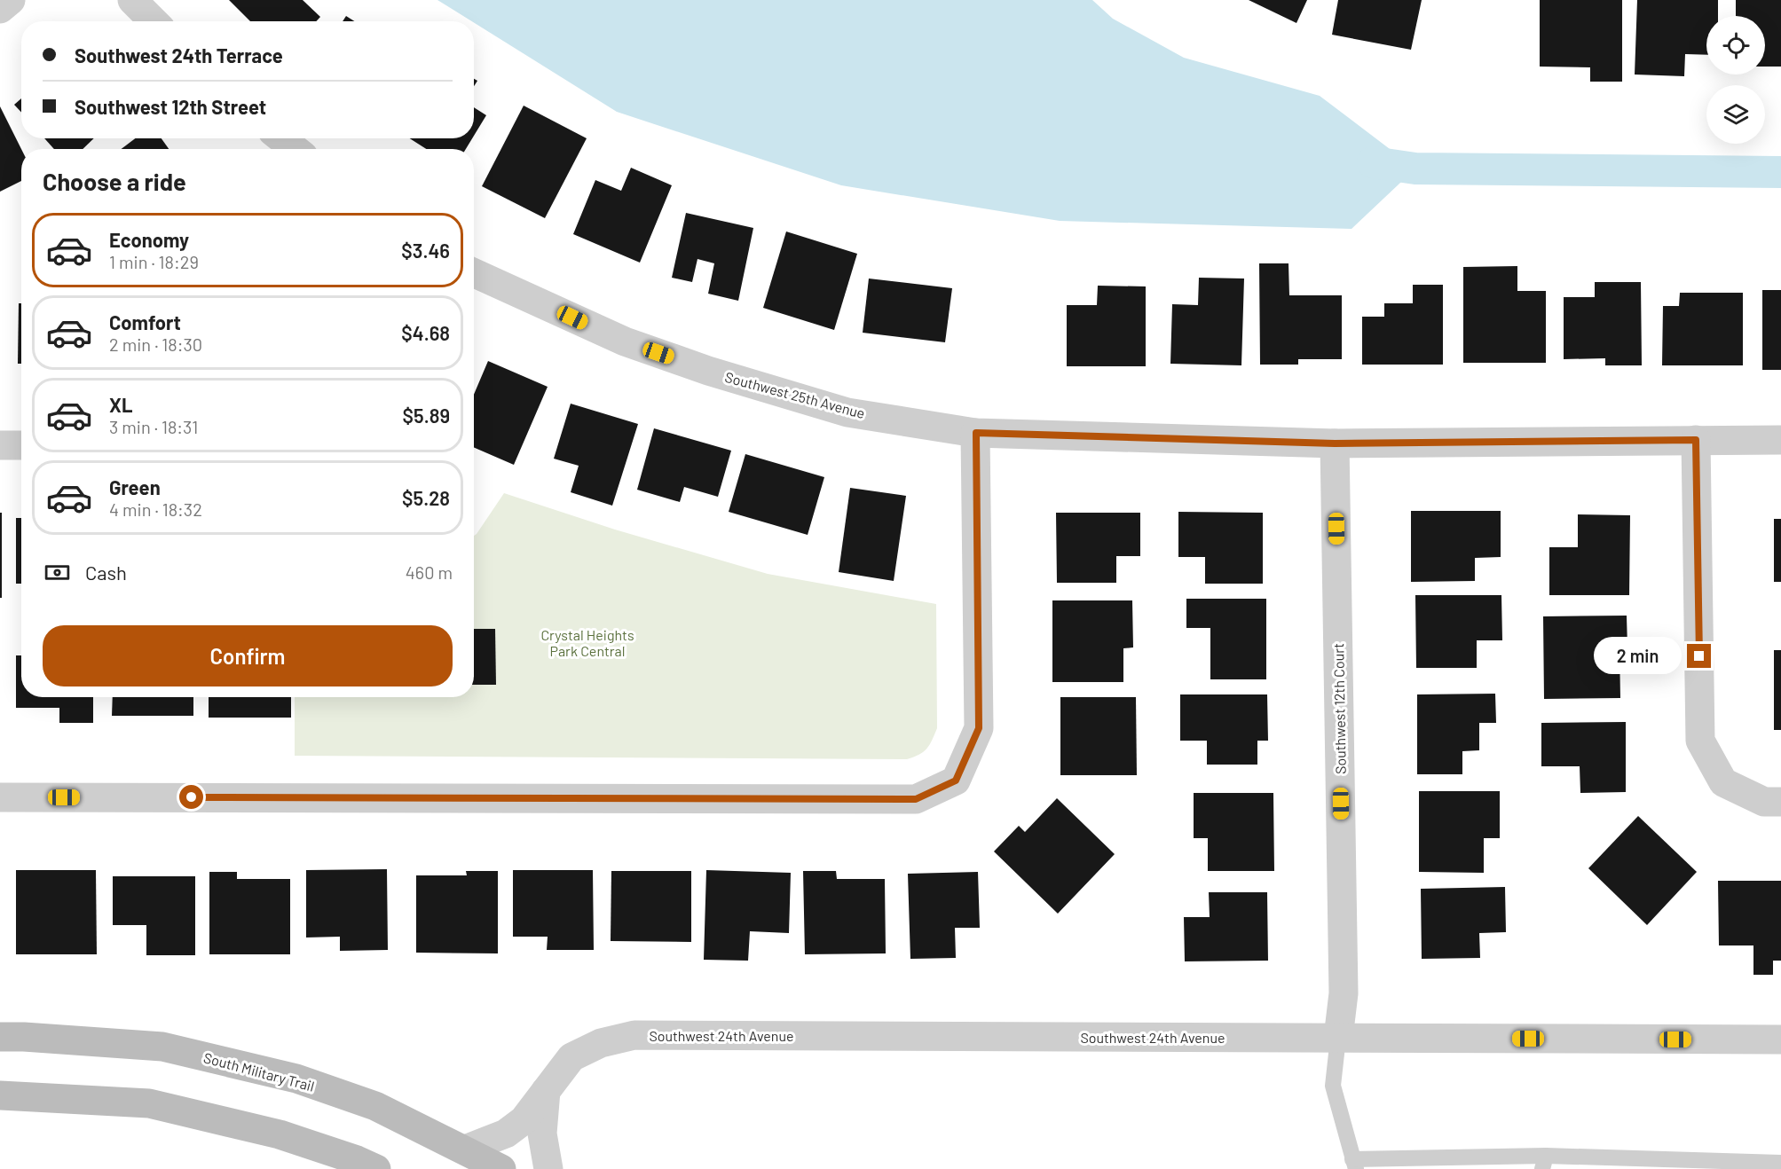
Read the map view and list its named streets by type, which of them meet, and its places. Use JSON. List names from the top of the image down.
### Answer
{
  "streets": {
    "street": [
      "Southwest 25th Avenue",
      "Southwest 12th Court",
      "Southwest 24th Avenue",
      "South Military Trail"
    ]
  },
  "crossings": [
    ["Southwest 25th Avenue", "Southwest 12th Court"],
    ["Southwest 12th Court", "Southwest 24th Avenue"],
    ["Southwest 24th Avenue", "South Military Trail"]
  ],
  "parks": ["Crystal Heights Park Central"],
  "page": {
    "banner": ["Southwest 24th Terrace", "Southwest 12th Street"],
    "heading": "Choose a ride",
    "list": [
      {
        "name": "Economy",
        "note": "1 min · 18:29",
        "value": "$3.46"
      },
      {
        "name": "Comfort",
        "note": "2 min · 18:30",
        "value": "$4.68"
      },
      {
        "name": "XL",
        "note": "3 min · 18:31",
        "value": "$5.89"
      },
      {
        "name": "Green",
        "note": "4 min · 18:32",
        "value": "$5.28"
      }
    ],
    "pay": ["Cash", "460 m"],
    "buttons": "Confirm",
    "bubble": "2 min"
  }
}
